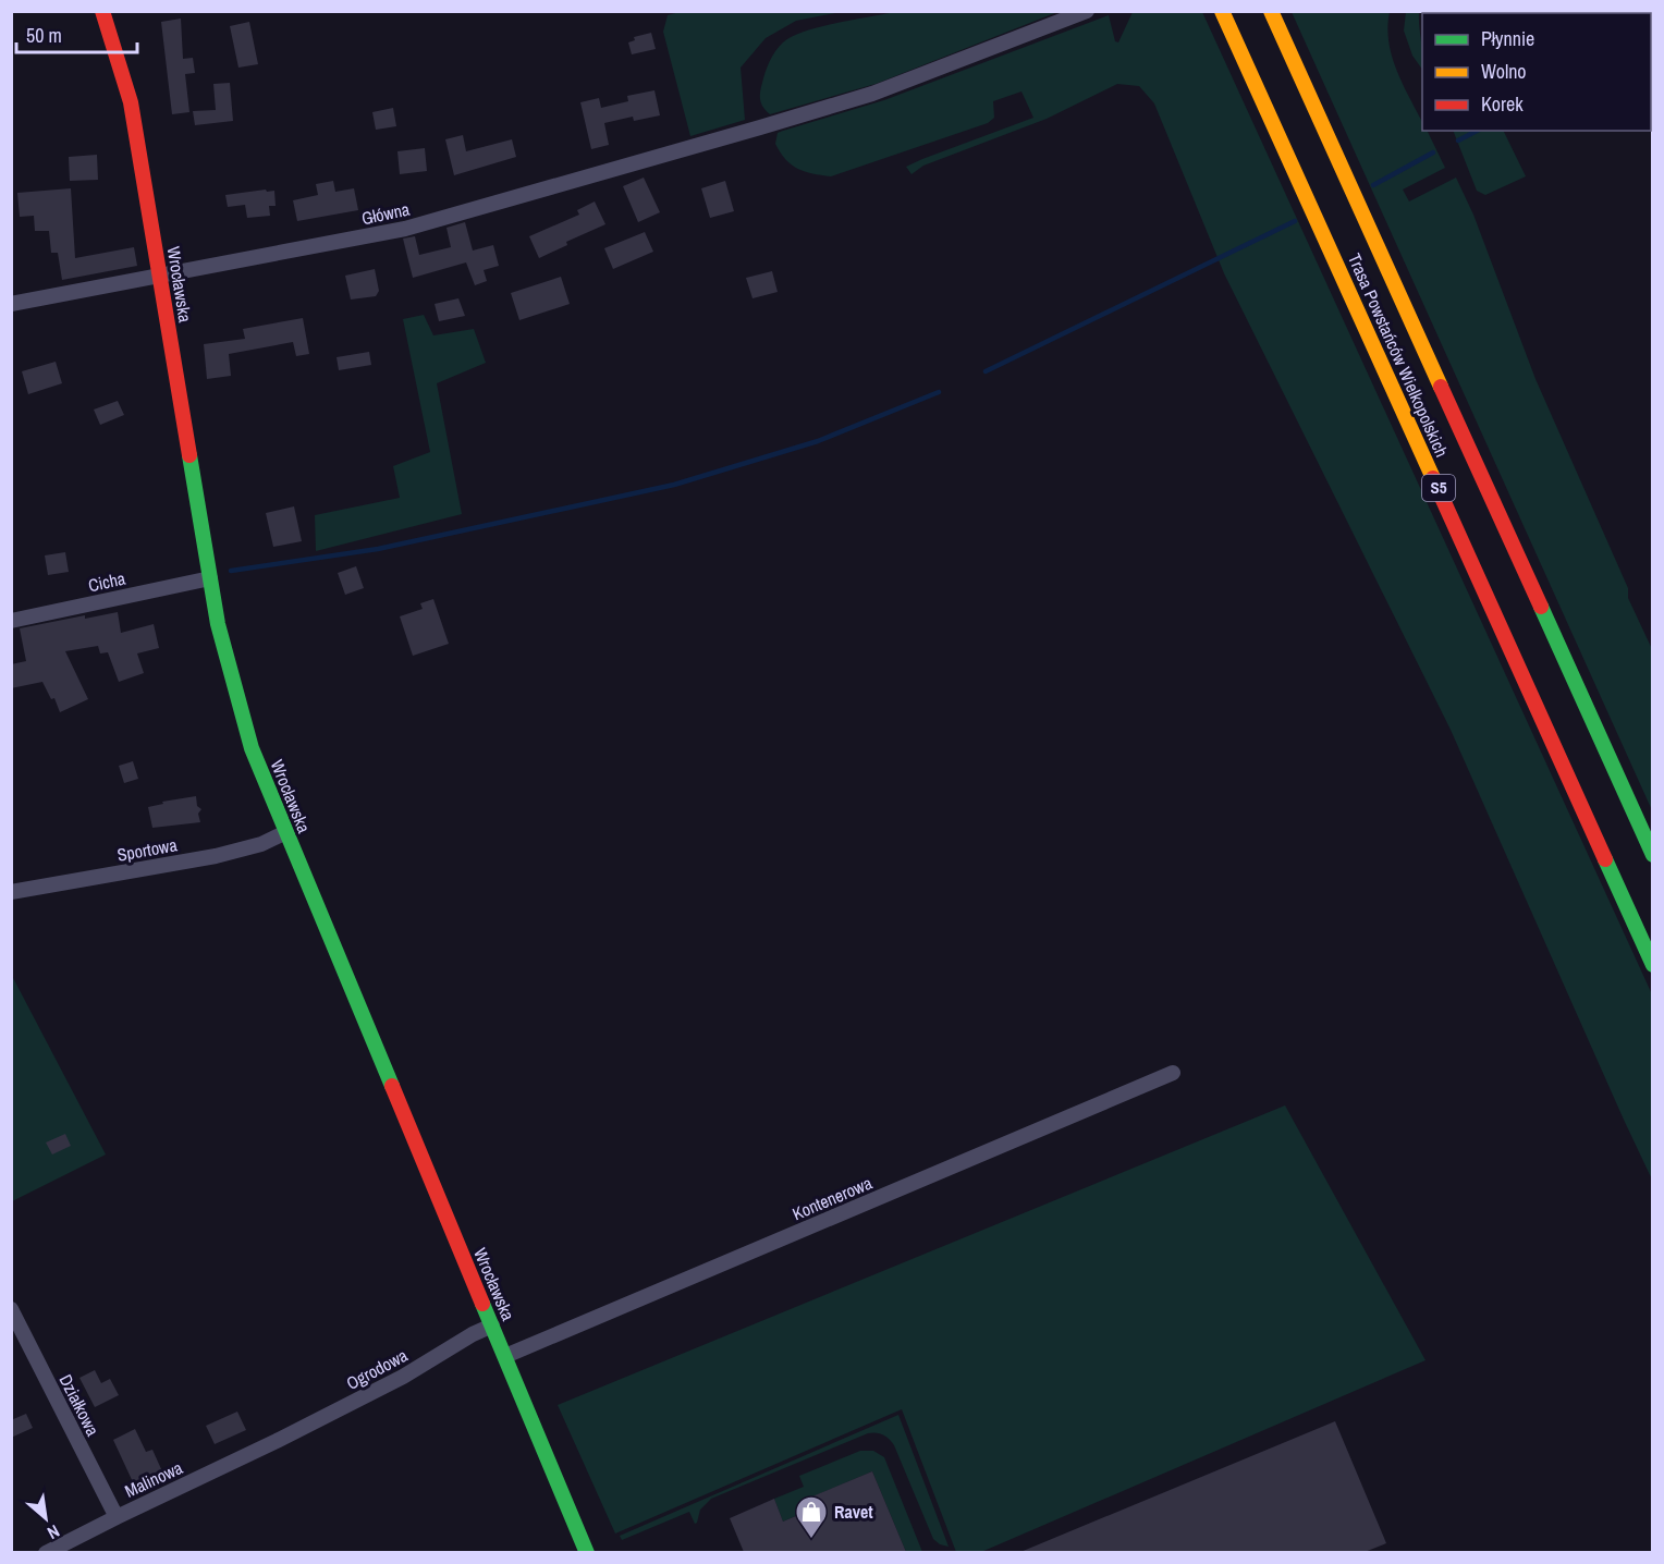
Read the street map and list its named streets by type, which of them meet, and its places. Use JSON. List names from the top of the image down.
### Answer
{
  "streets": {
    "main road": ["Wrocławska", "Trasa Powstańców Wielkopolskich", "S5"],
    "street": [
      "Główna",
      "Cicha",
      "Sportowa",
      "Kontenerowa",
      "Ogrodowa",
      "Działkowa",
      "Malinowa"
    ]
  },
  "crossings": [
    ["Główna", "Wrocławska"],
    ["Wrocławska", "Cicha"],
    ["Wrocławska", "Sportowa"],
    ["Wrocławska", "Kontenerowa"],
    ["Wrocławska", "Ogrodowa"],
    ["Ogrodowa", "Malinowa"],
    ["Działkowa", "Malinowa"]
  ],
  "places": {
    "shop": ["Ravet"]
  },
  "legend": ["Płynnie", "Wolno", "Korek"],
  "scale_bar": "50 m",
  "north": "bottom right"
}
